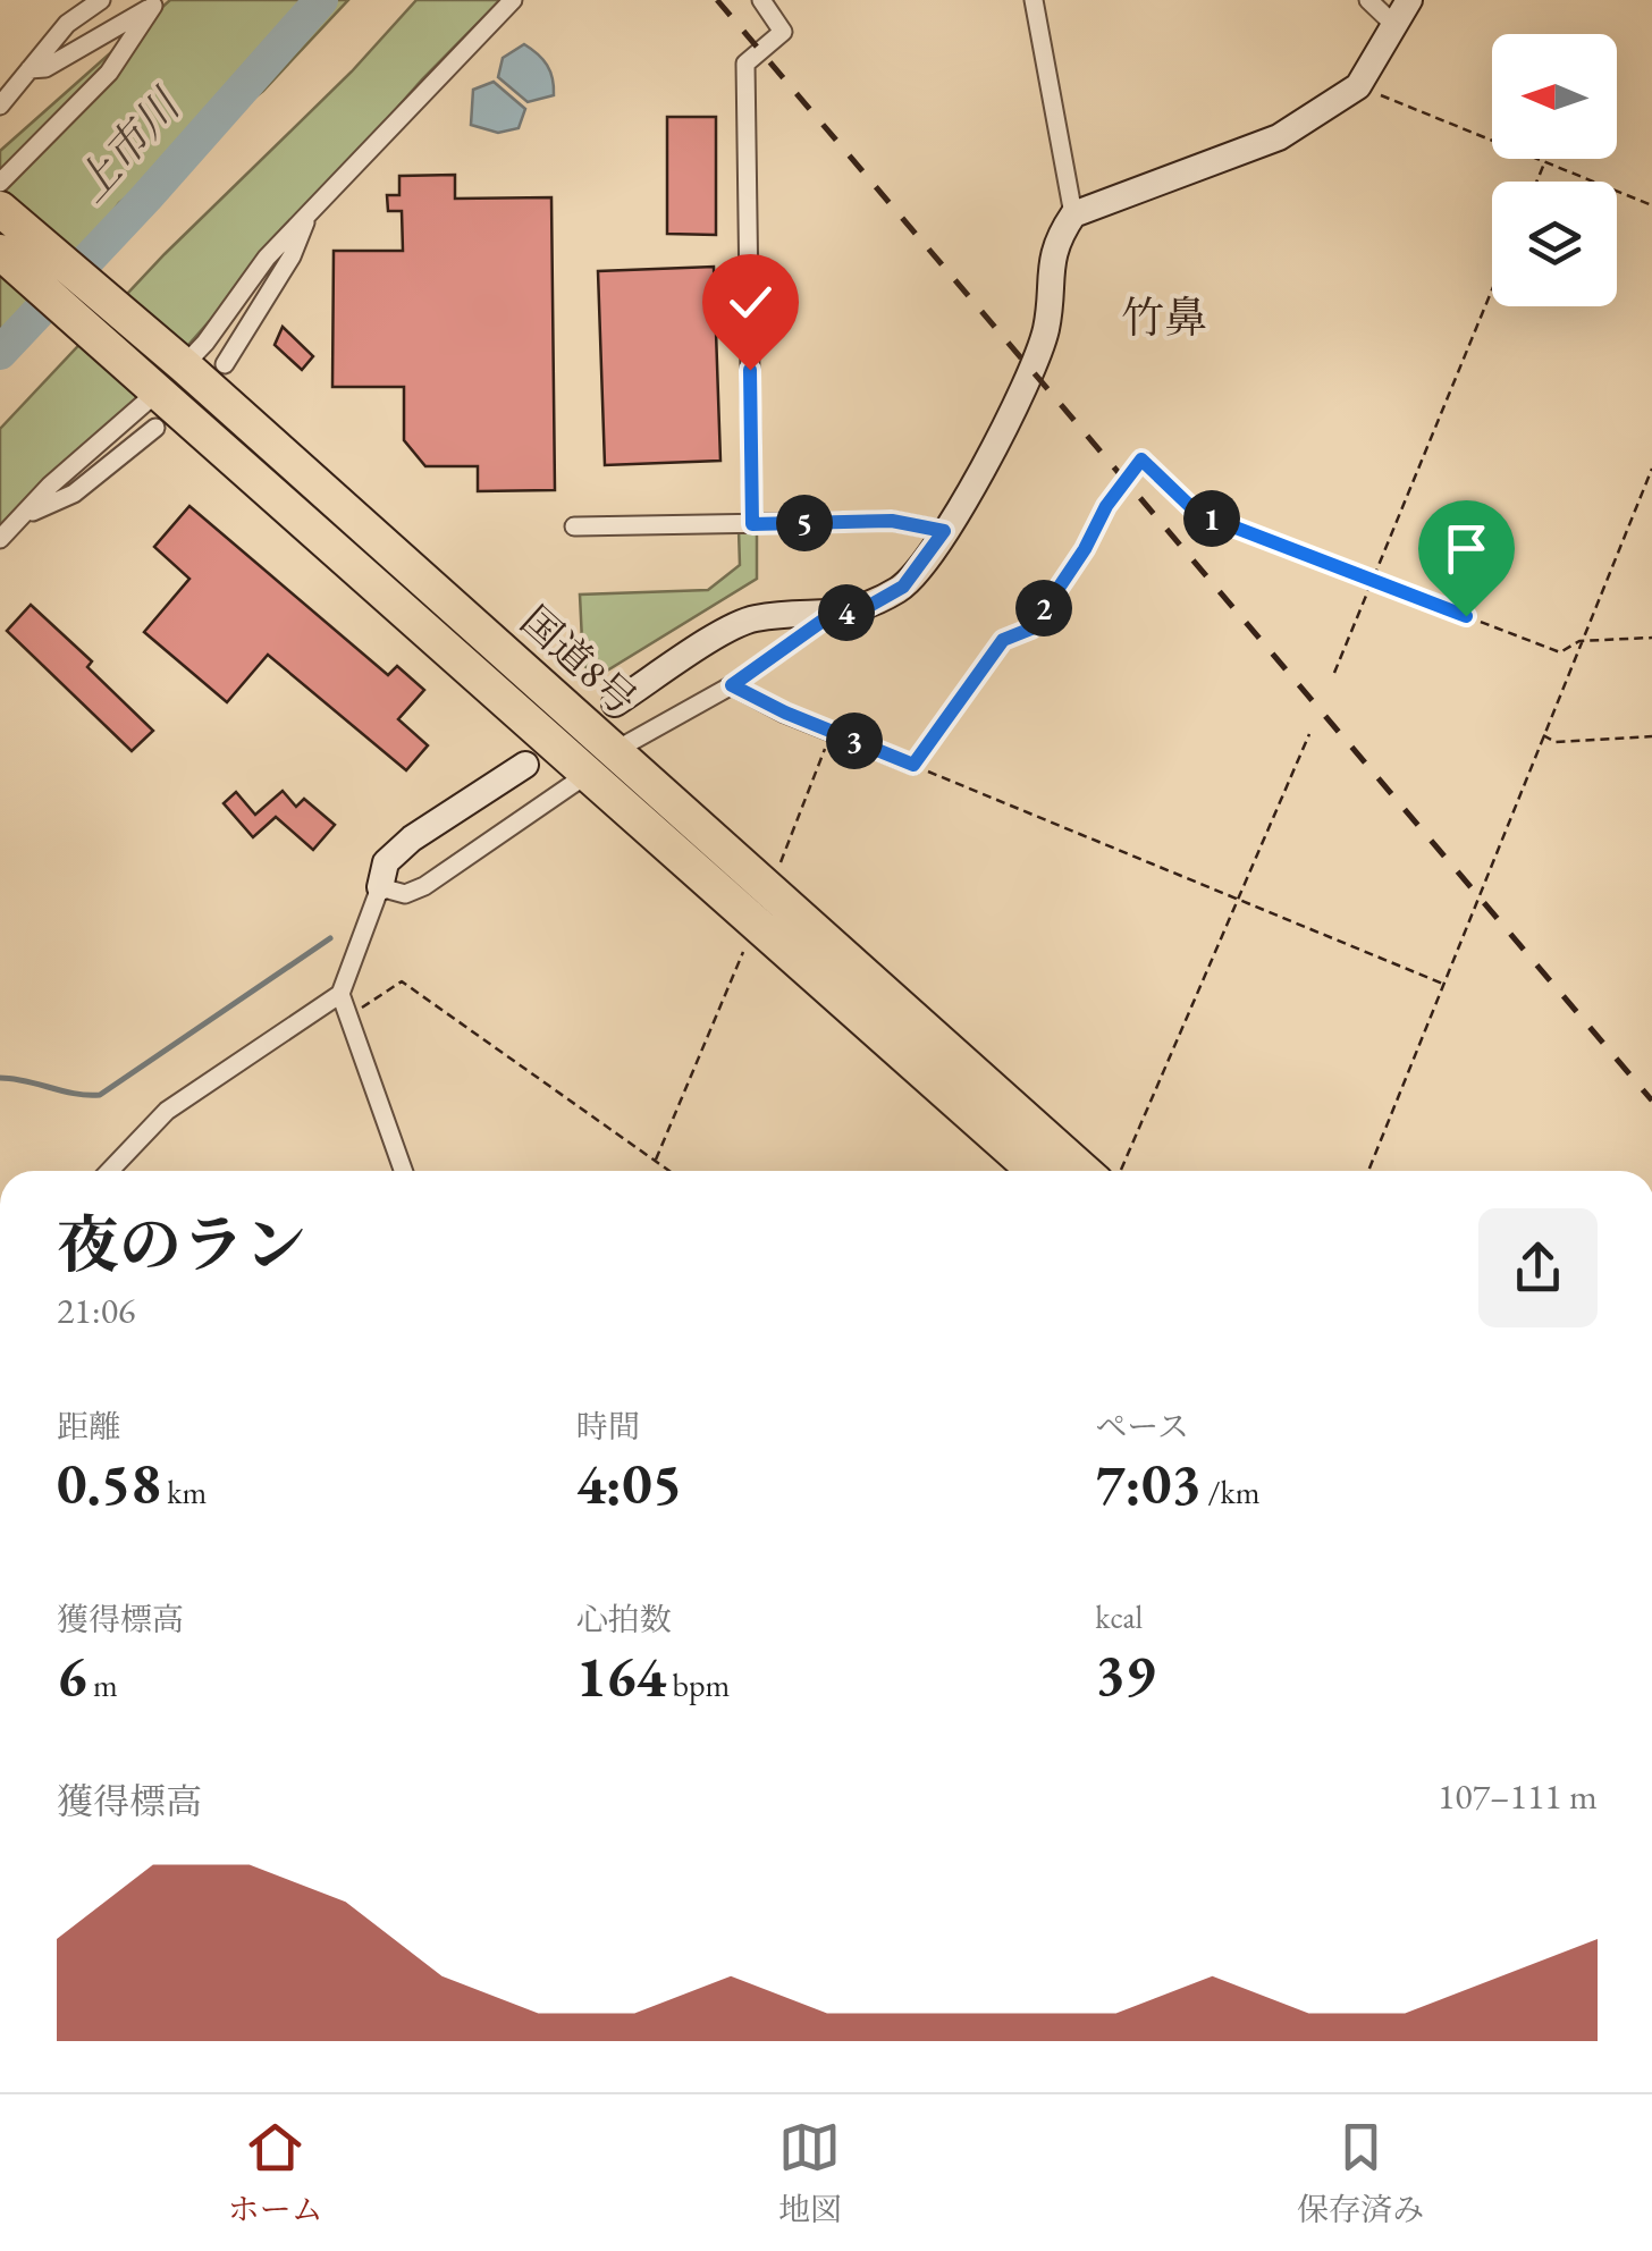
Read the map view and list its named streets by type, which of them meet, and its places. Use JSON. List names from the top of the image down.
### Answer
{
  "streets": {
    "highway": ["国道8号"]
  },
  "districts": ["竹鼻"],
  "water": ["上市川"],
  "north": "left",
  "page": {
    "pins": [
      "1",
      "5",
      "2",
      "4",
      "3"
    ],
    "heading": ["夜のラン", "21:06"],
    "stats": [
      ["距離", "0.58 km"],
      ["時間", "4:05"],
      ["ペース", "7:03 /km"],
      ["獲得標高", "6 m"],
      ["心拍数", "164 bpm"],
      ["kcal", "39"]
    ],
    "chart": ["獲得標高", "107–111 m"],
    "tabs": ["ホーム", "地図", "保存済み"]
  }
}
